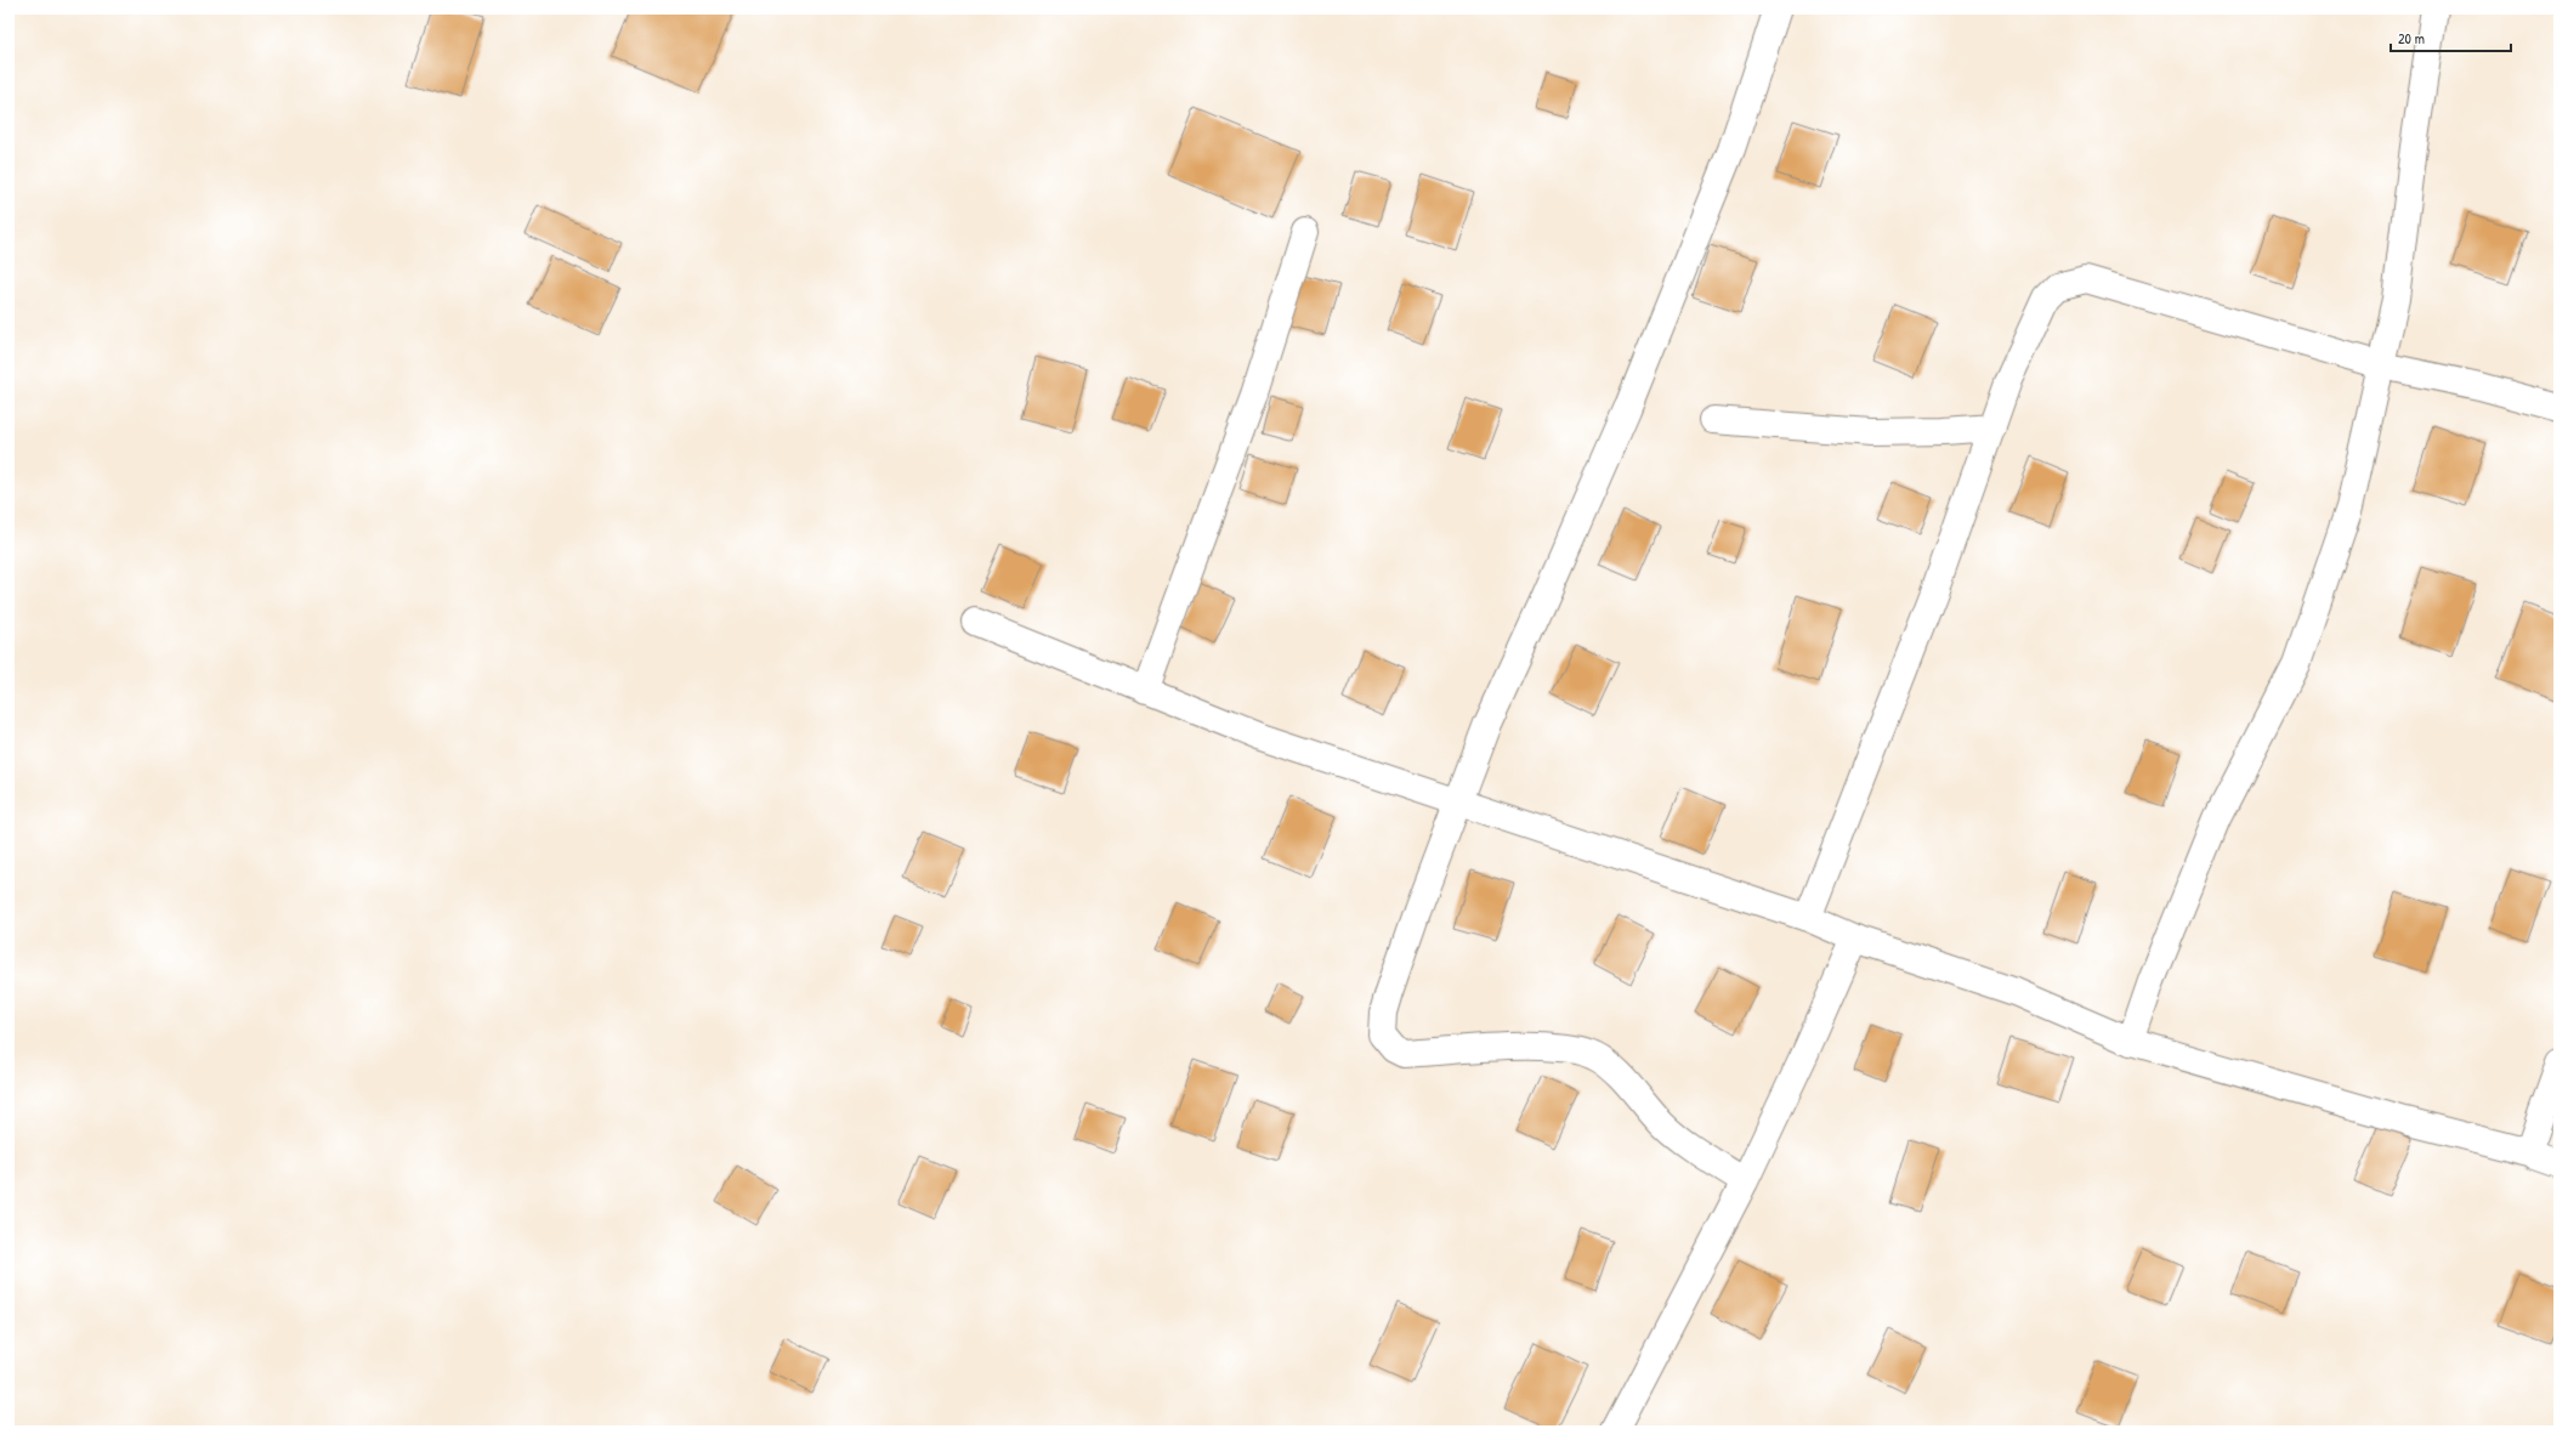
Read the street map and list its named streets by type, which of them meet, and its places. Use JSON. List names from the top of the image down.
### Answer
{
  "scale_bar": "20 m"
}
